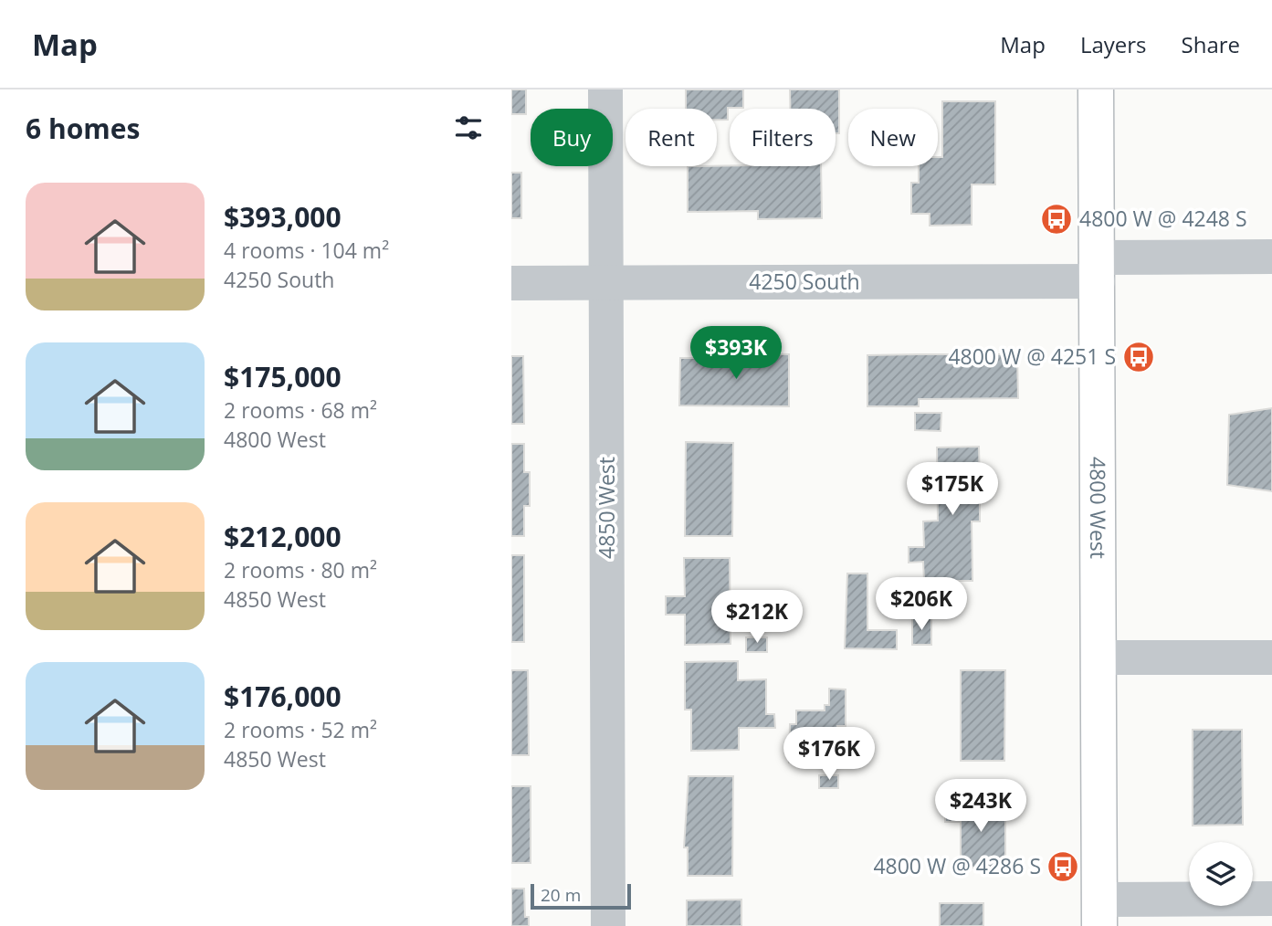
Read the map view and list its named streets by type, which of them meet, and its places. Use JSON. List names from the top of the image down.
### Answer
{
  "streets": {
    "main road": ["4800 West"],
    "street": ["4250 South", "4850 West"]
  },
  "crossings": [
    ["4250 South", "4850 West"],
    ["4250 South", "4800 West"]
  ],
  "places": {
    "bus stop": ["4800 W @ 4248 S", "4800 W @ 4251 S", "4800 W @ 4286 S"]
  },
  "scale_bar": "20 m",
  "page": {
    "header": "Map",
    "nav": ["Map", "Layers", "Share"],
    "heading": "6 homes",
    "chip": [
      "Buy",
      "Rent",
      "Filters",
      "New"
    ],
    "list": [
      {
        "name": "$393,000",
        "note": "4 rooms · 104 m² · 4250 South"
      },
      {
        "name": "$175,000",
        "note": "2 rooms · 68 m² · 4800 West"
      },
      {
        "name": "$212,000",
        "note": "2 rooms · 80 m² · 4850 West"
      },
      {
        "name": "$176,000",
        "note": "2 rooms · 52 m² · 4850 West"
      }
    ],
    "price": [
      "$393K",
      "$175K",
      "$206K",
      "$212K",
      "$176K",
      "$243K"
    ],
    "scale": "20 m"
  }
}
